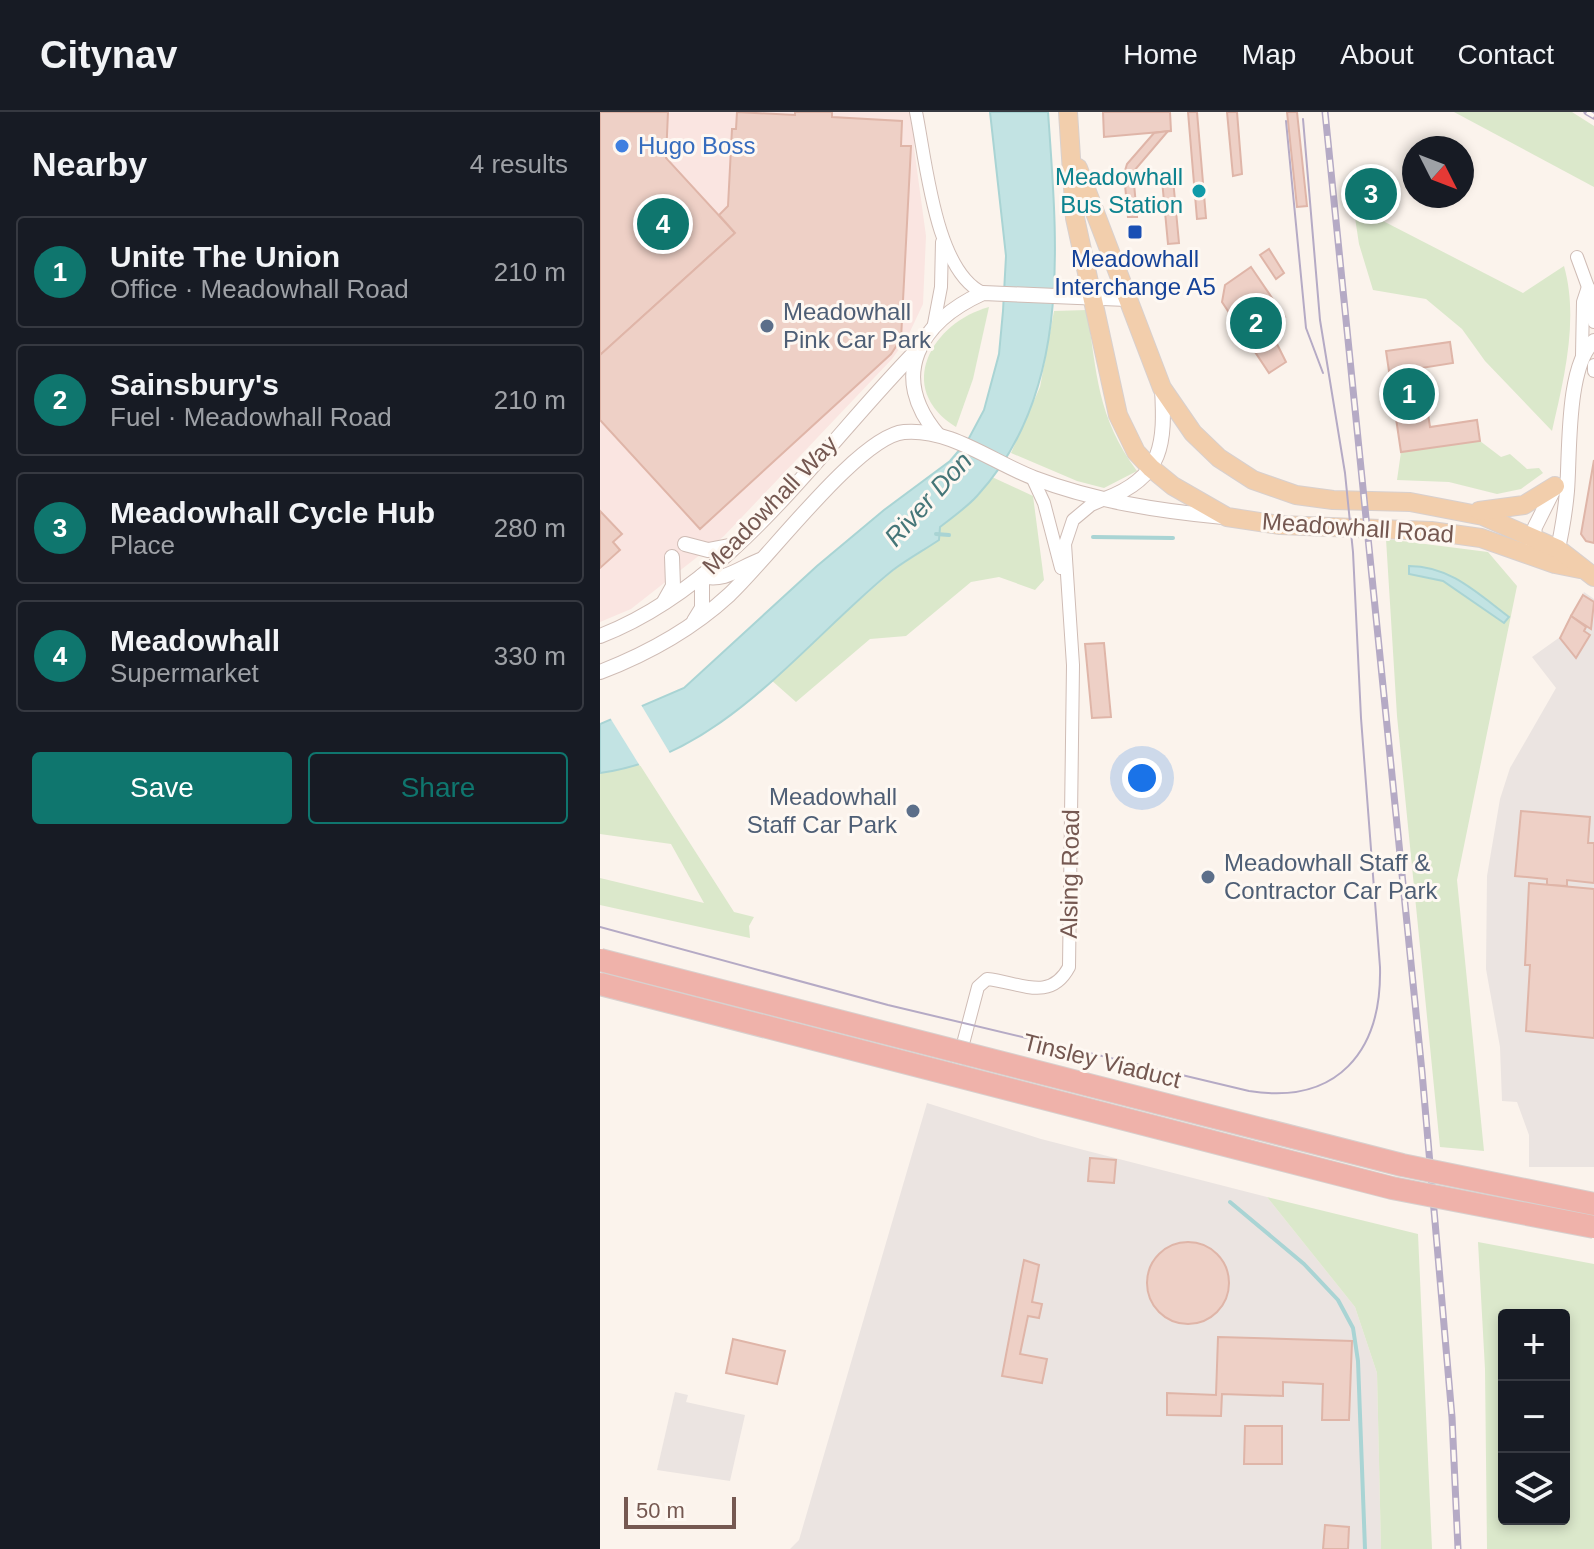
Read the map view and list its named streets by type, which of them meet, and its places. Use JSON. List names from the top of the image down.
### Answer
{
  "streets": {
    "highway": ["Tinsley Viaduct"],
    "main road": ["Meadowhall Road"],
    "street": ["Meadowhall Way", "Alsing Road"]
  },
  "crossings": [
    ["Meadowhall Way", "Meadowhall Road"],
    ["Meadowhall Way", "Alsing Road"],
    ["Meadowhall Road", "Alsing Road"]
  ],
  "water": ["River Don"],
  "places": {
    "other": [
      "Hugo Boss",
      "Meadowhall Bus Station",
      "Meadowhall Pink Car Park",
      "Meadowhall Staff Car Park",
      "Meadowhall Staff & Contractor Car Park"
    ],
    "transit": ["Meadowhall Interchange A5"]
  },
  "scale_bar": "50 m",
  "north": "bottom right",
  "page": {
    "header": "Citynav",
    "nav": [
      "Home",
      "Map",
      "About",
      "Contact"
    ],
    "heading": ["Nearby", "4 results"],
    "pins": [
      "3",
      "4",
      "2",
      "1"
    ],
    "list": [
      {
        "mark": "1",
        "name": "Unite The Union",
        "note": "Office · Meadowhall Road",
        "value": "210 m"
      },
      {
        "mark": "2",
        "name": "Sainsbury's",
        "note": "Fuel · Meadowhall Road",
        "value": "210 m"
      },
      {
        "mark": "3",
        "name": "Meadowhall Cycle Hub",
        "note": "Place",
        "value": "280 m"
      },
      {
        "mark": "4",
        "name": "Meadowhall",
        "note": "Supermarket",
        "value": "330 m"
      }
    ],
    "buttons": ["Save", "Share"],
    "map_buttons": ["+", "−"],
    "scale": "50 m"
  }
}
